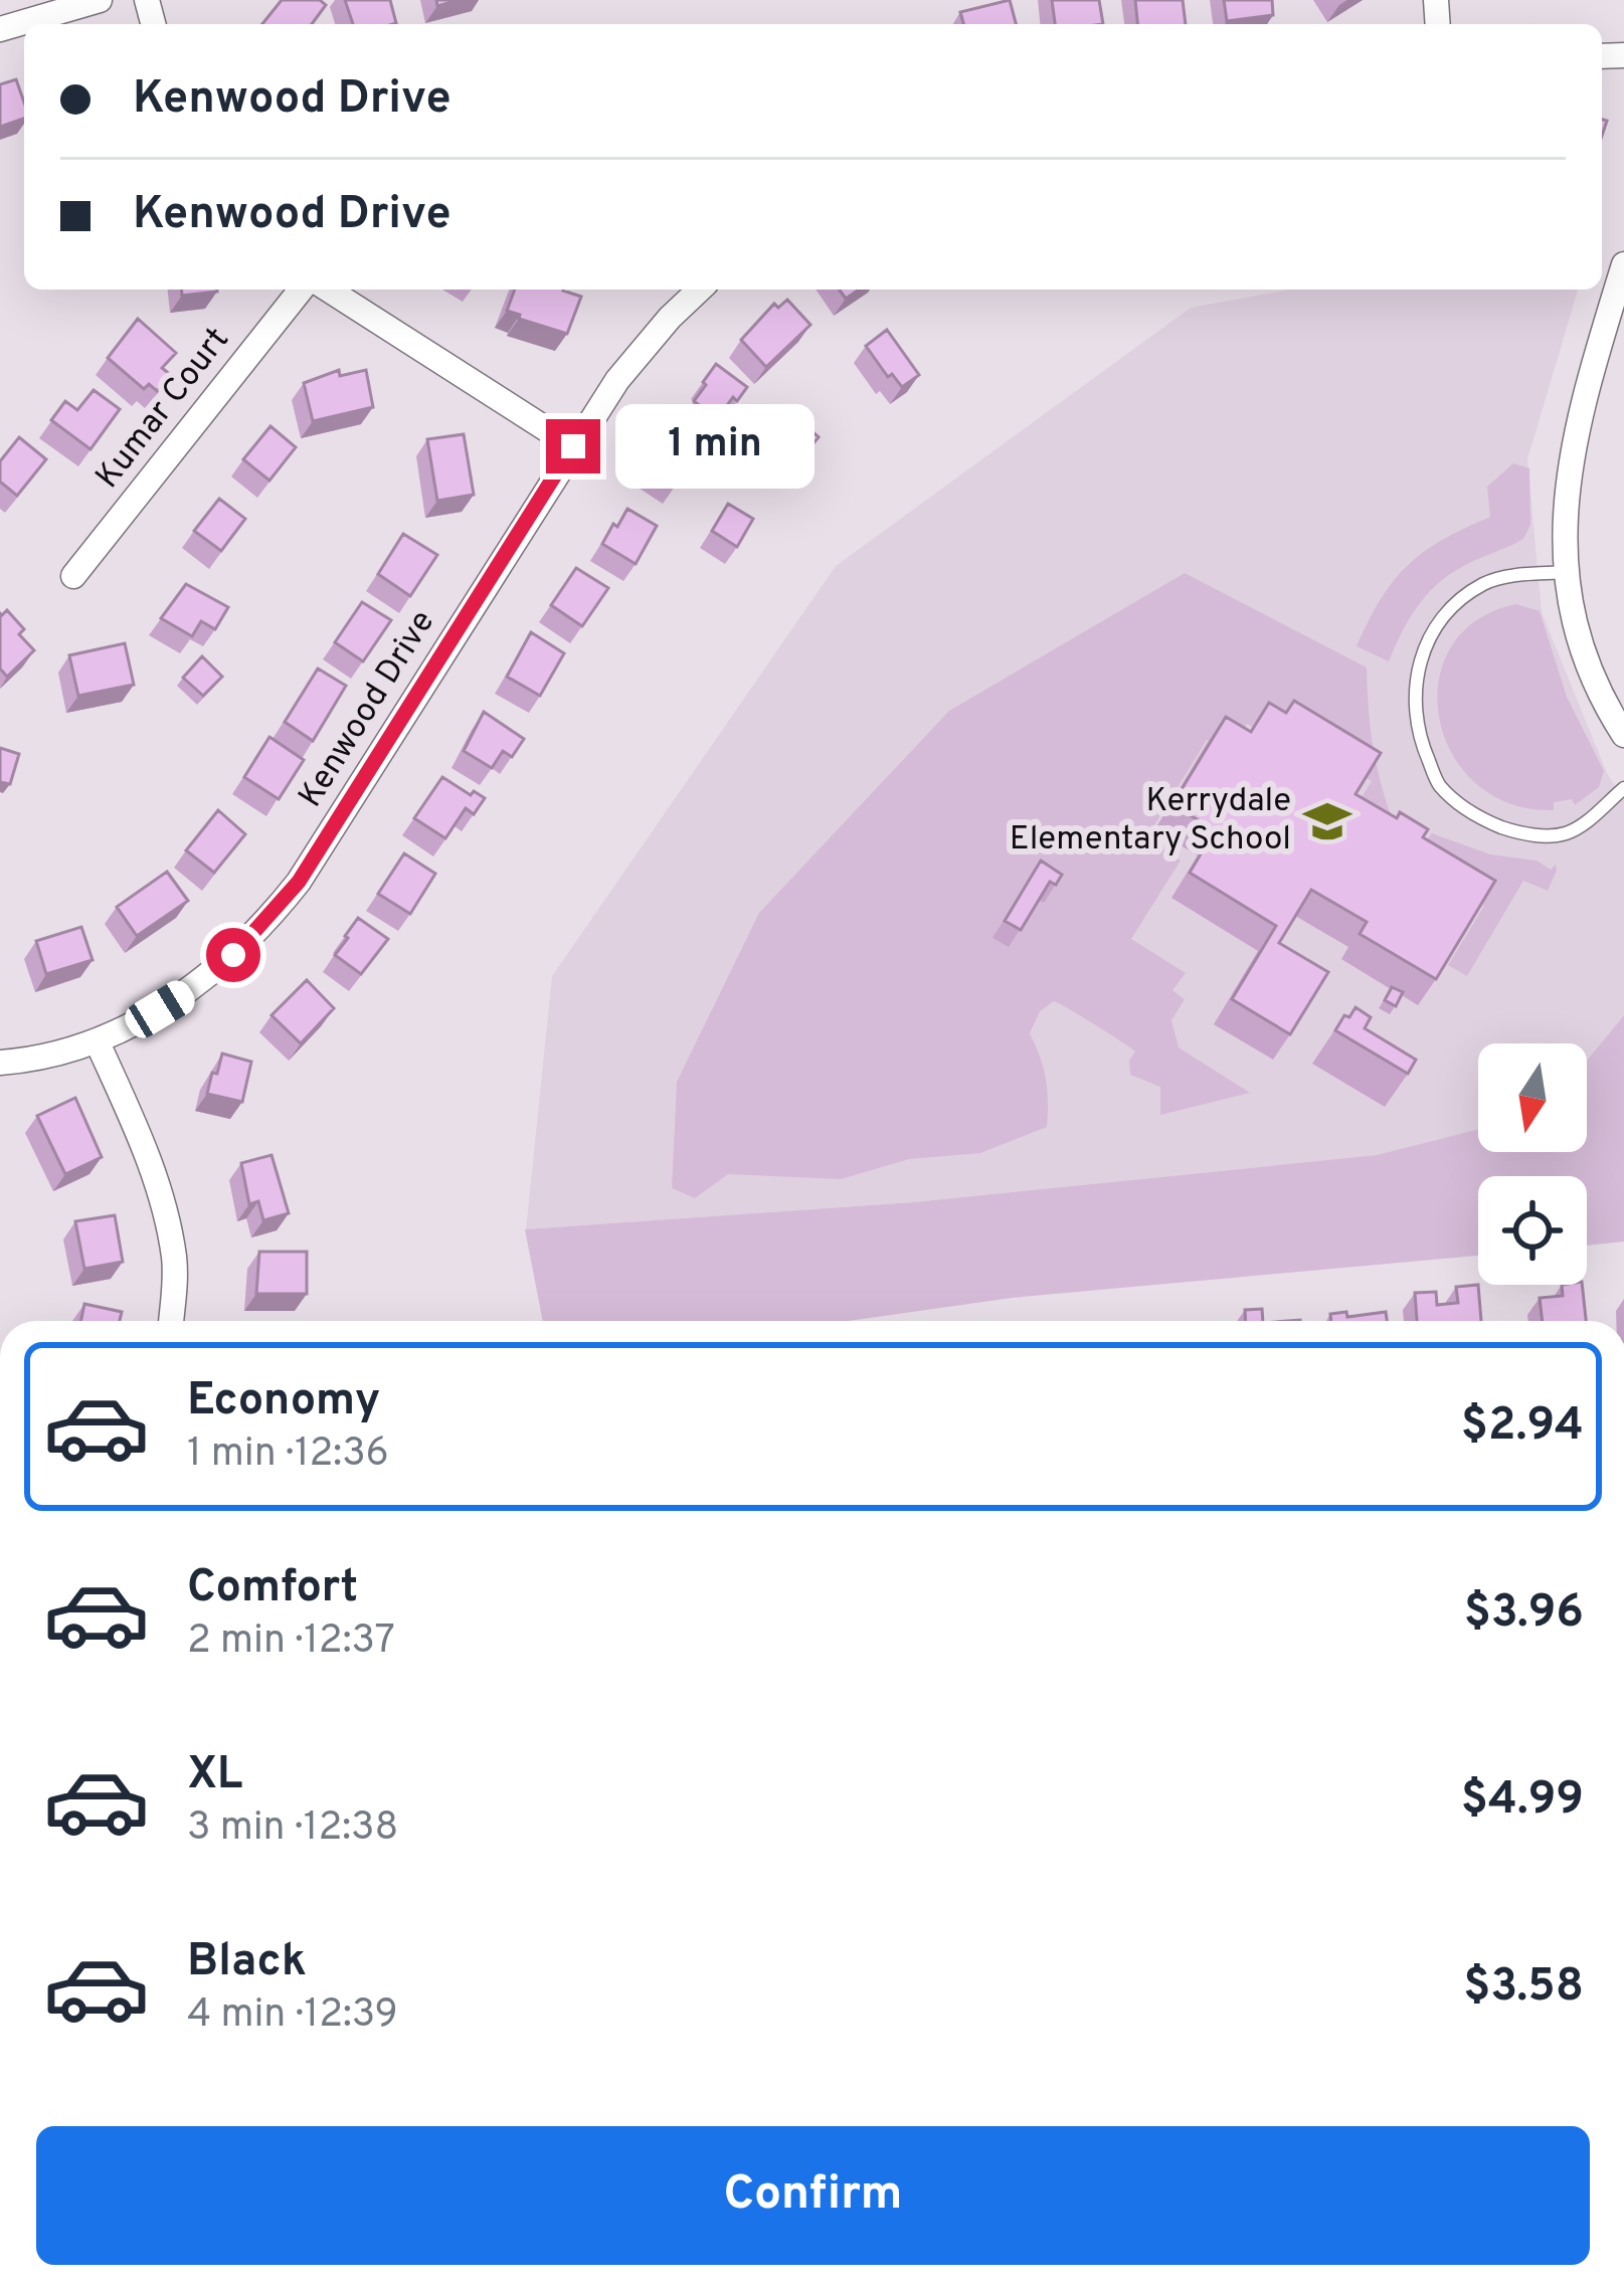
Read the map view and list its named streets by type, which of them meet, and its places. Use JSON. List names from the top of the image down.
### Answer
{
  "streets": {
    "street": ["Kumar Court", "Kenwood Drive"]
  },
  "places": {
    "school or university": ["Kerrydale Elementary School"]
  },
  "north": "bottom",
  "page": {
    "banner": ["Kenwood Drive", "Kenwood Drive"],
    "bubble": "1 min",
    "list": [
      {
        "name": "Economy",
        "note": "1 min · 12:36",
        "value": "$2.94"
      },
      {
        "name": "Comfort",
        "note": "2 min · 12:37",
        "value": "$3.96"
      },
      {
        "name": "XL",
        "note": "3 min · 12:38",
        "value": "$4.99"
      },
      {
        "name": "Black",
        "note": "4 min · 12:39",
        "value": "$3.58"
      }
    ],
    "buttons": "Confirm"
  }
}
